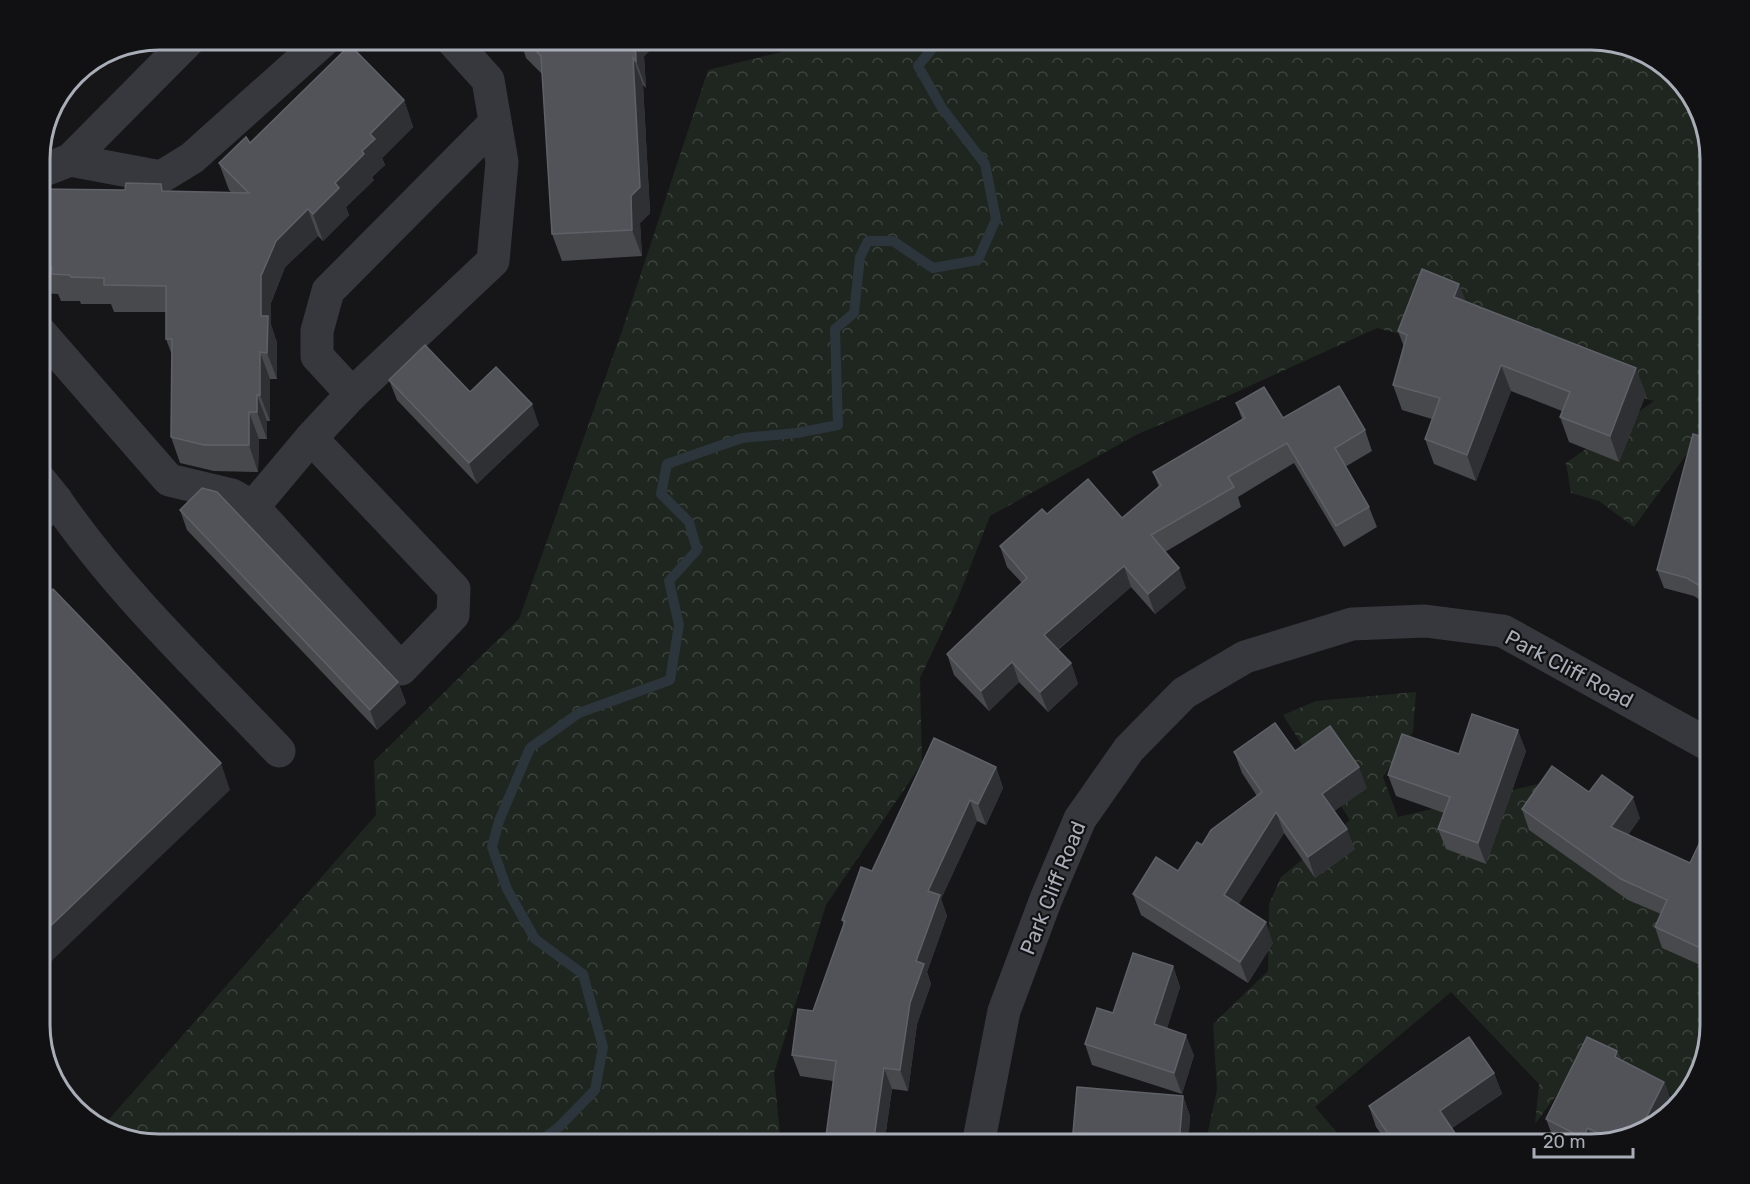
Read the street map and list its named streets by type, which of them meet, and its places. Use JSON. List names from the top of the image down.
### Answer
{
  "streets": {
    "street": ["Park Cliff Road"]
  },
  "scale_bar": "20 m"
}
